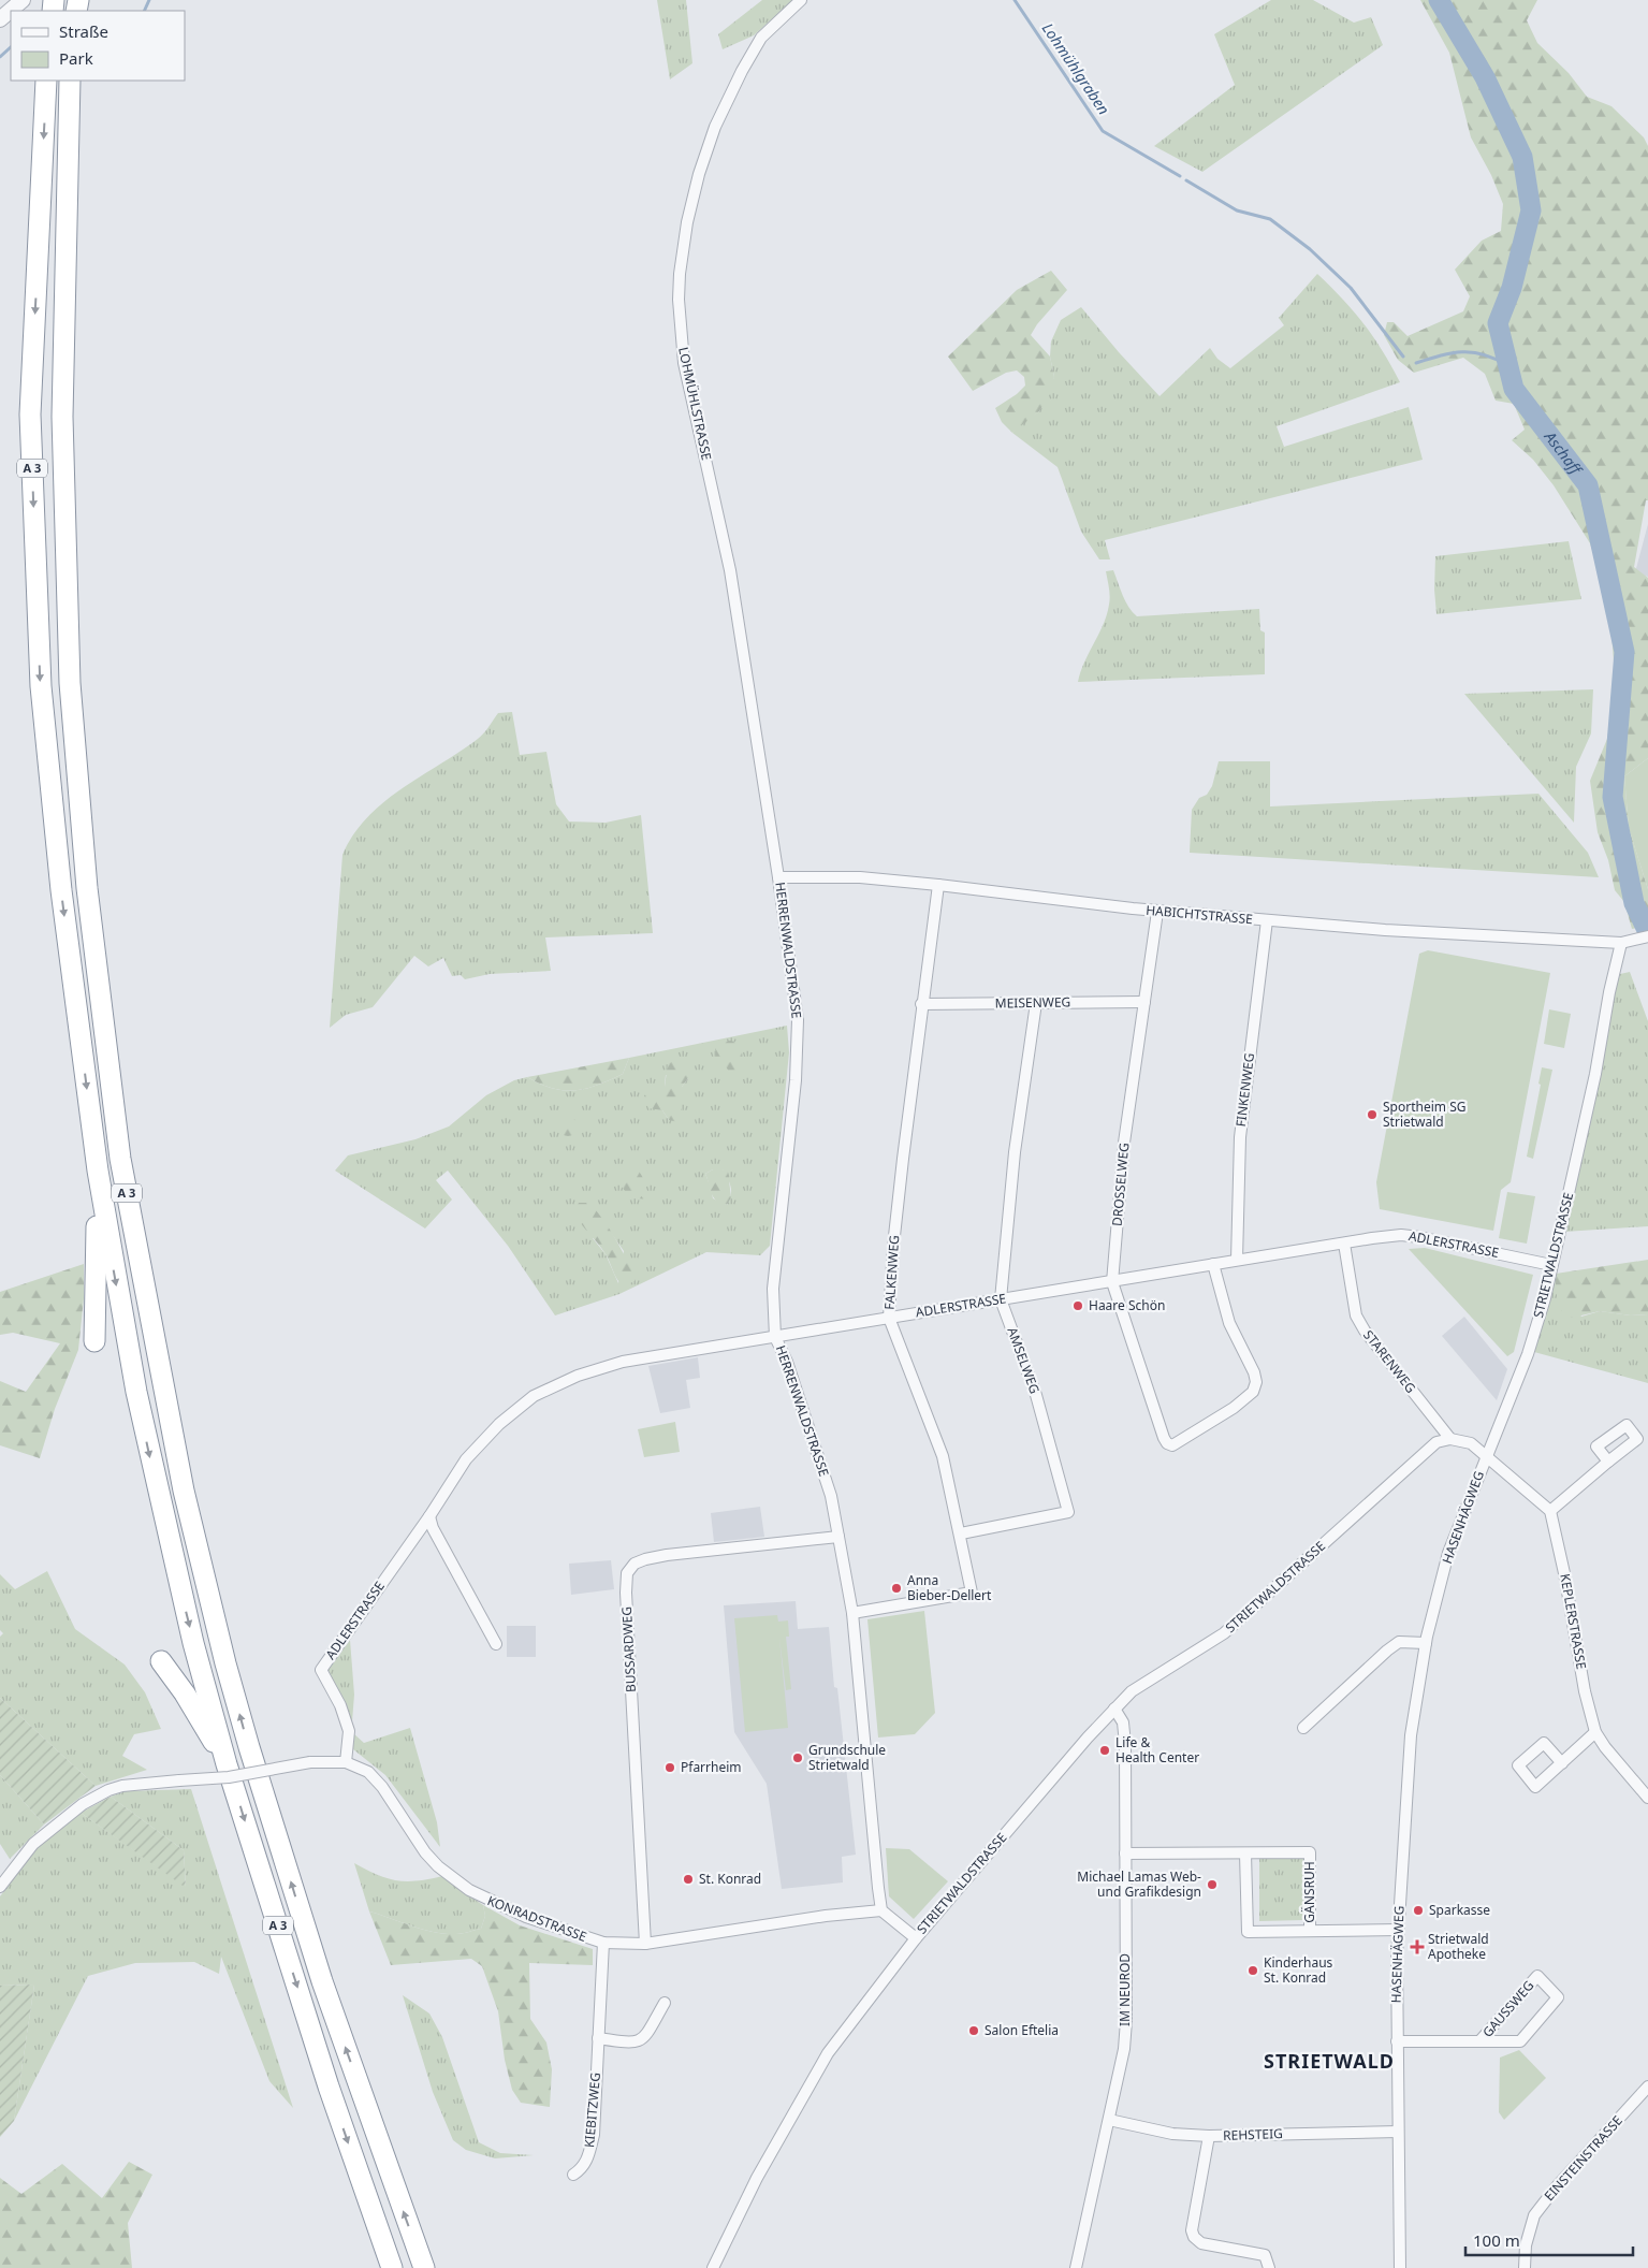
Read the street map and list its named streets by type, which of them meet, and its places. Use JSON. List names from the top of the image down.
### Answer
{
  "streets": {
    "highway": ["A 3"],
    "street": [
      "LOHMÜHLSTRASSE",
      "HABICHTSTRASSE",
      "HERRENWALDSTRASSE",
      "MEISENWEG",
      "FINKENWEG",
      "DROSSELWEG",
      "ADLERSTRASSE",
      "STRIETWALDSTRASSE",
      "FALKENWEG",
      "AMSELWEG",
      "STARENWEG",
      "HASENHÄGWEG",
      "KEPLERSTRASSE",
      "BUSSARDWEG",
      "GÄNSRUH",
      "KONRADSTRASSE",
      "IM NEUROD",
      "GAUSSWEG",
      "KIEBITZWEG",
      "REHSTEIG",
      "EINSTEINSTRASSE"
    ]
  },
  "crossings": [
    ["LOHMÜHLSTRASSE", "HERRENWALDSTRASSE"],
    ["HABICHTSTRASSE", "HERRENWALDSTRASSE"],
    ["HABICHTSTRASSE", "FINKENWEG"],
    ["HABICHTSTRASSE", "DROSSELWEG"],
    ["HABICHTSTRASSE", "STRIETWALDSTRASSE"],
    ["HABICHTSTRASSE", "FALKENWEG"],
    ["HERRENWALDSTRASSE", "ADLERSTRASSE"],
    ["HERRENWALDSTRASSE", "FALKENWEG"],
    ["HERRENWALDSTRASSE", "BUSSARDWEG"],
    ["HERRENWALDSTRASSE", "KONRADSTRASSE"],
    ["MEISENWEG", "DROSSELWEG"],
    ["MEISENWEG", "FALKENWEG"],
    ["MEISENWEG", "AMSELWEG"],
    ["FINKENWEG", "ADLERSTRASSE"],
    ["DROSSELWEG", "ADLERSTRASSE"],
    ["ADLERSTRASSE", "STRIETWALDSTRASSE"],
    ["ADLERSTRASSE", "FALKENWEG"],
    ["ADLERSTRASSE", "AMSELWEG"],
    ["ADLERSTRASSE", "STARENWEG"],
    ["ADLERSTRASSE", "KONRADSTRASSE"],
    ["STRIETWALDSTRASSE", "STARENWEG"],
    ["STRIETWALDSTRASSE", "HASENHÄGWEG"],
    ["STRIETWALDSTRASSE", "IM NEUROD"],
    ["FALKENWEG", "AMSELWEG"],
    ["HASENHÄGWEG", "GÄNSRUH"],
    ["HASENHÄGWEG", "GAUSSWEG"],
    ["HASENHÄGWEG", "REHSTEIG"],
    ["BUSSARDWEG", "KONRADSTRASSE"],
    ["GÄNSRUH", "IM NEUROD"],
    ["KONRADSTRASSE", "KIEBITZWEG"],
    ["IM NEUROD", "REHSTEIG"]
  ],
  "districts": ["STRIETWALD"],
  "water": ["Lohmühlgraben", "Aschaff"],
  "places": {
    "other": [
      "Sportheim SG Strietwald",
      "Haare Schön",
      "Anna Bieber-Dellert",
      "Life & Health Center",
      "Grundschule Strietwald",
      "Pfarrheim",
      "St. Konrad",
      "Michael Lamas Web- und Grafikdesign",
      "Sparkasse",
      "Kinderhaus St. Konrad",
      "Salon Eftelia"
    ],
    "health": ["Strietwald Apotheke"]
  },
  "legend": ["Straße", "Park"],
  "scale_bar": "100 m"
}
